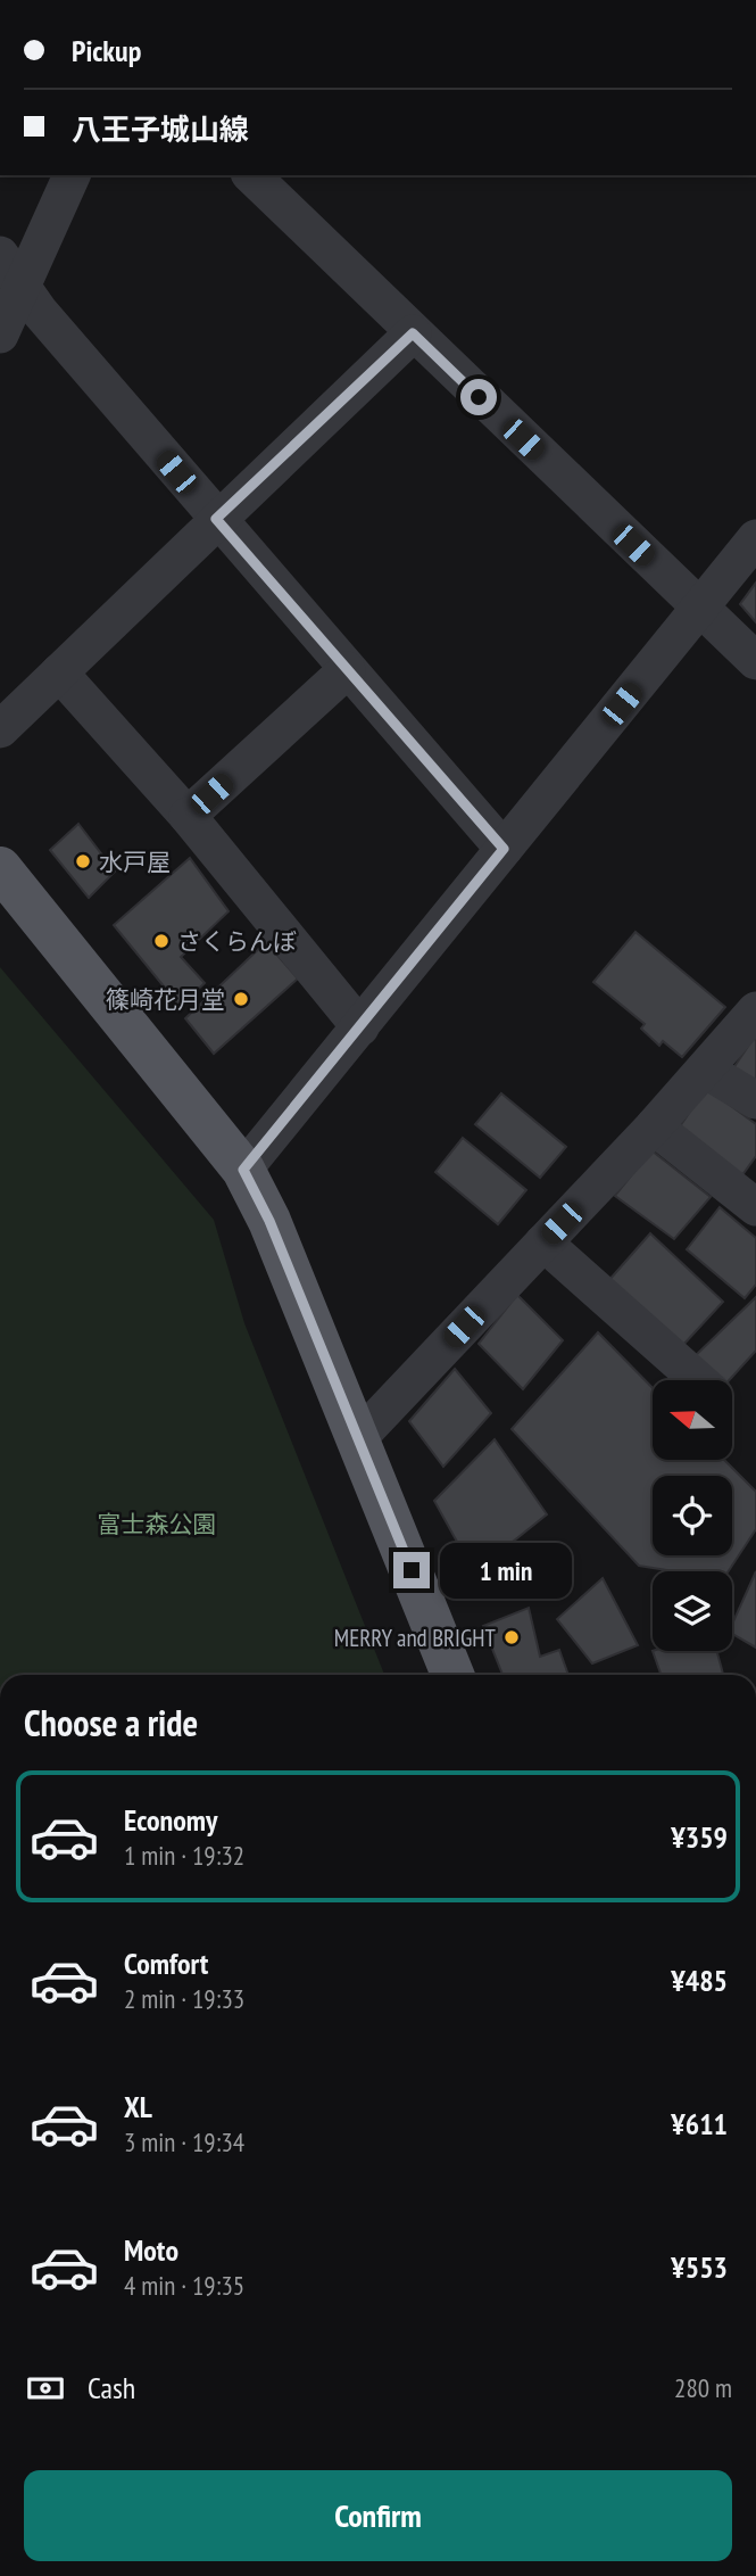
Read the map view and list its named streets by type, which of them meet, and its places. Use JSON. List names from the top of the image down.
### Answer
{
  "parks": ["富士森公園"],
  "places": [
    "水戸屋",
    "さくらんぼ",
    "篠崎花月堂",
    "MERRY and BRIGHT"
  ],
  "north": "left",
  "page": {
    "banner": ["Pickup", "八王子城山線"],
    "bubble": "1 min",
    "heading": "Choose a ride",
    "list": [
      {
        "name": "Economy",
        "note": "1 min · 19:32",
        "value": "¥359"
      },
      {
        "name": "Comfort",
        "note": "2 min · 19:33",
        "value": "¥485"
      },
      {
        "name": "XL",
        "note": "3 min · 19:34",
        "value": "¥611"
      },
      {
        "name": "Moto",
        "note": "4 min · 19:35",
        "value": "¥553"
      }
    ],
    "pay": ["Cash", "280 m"],
    "buttons": "Confirm"
  }
}
